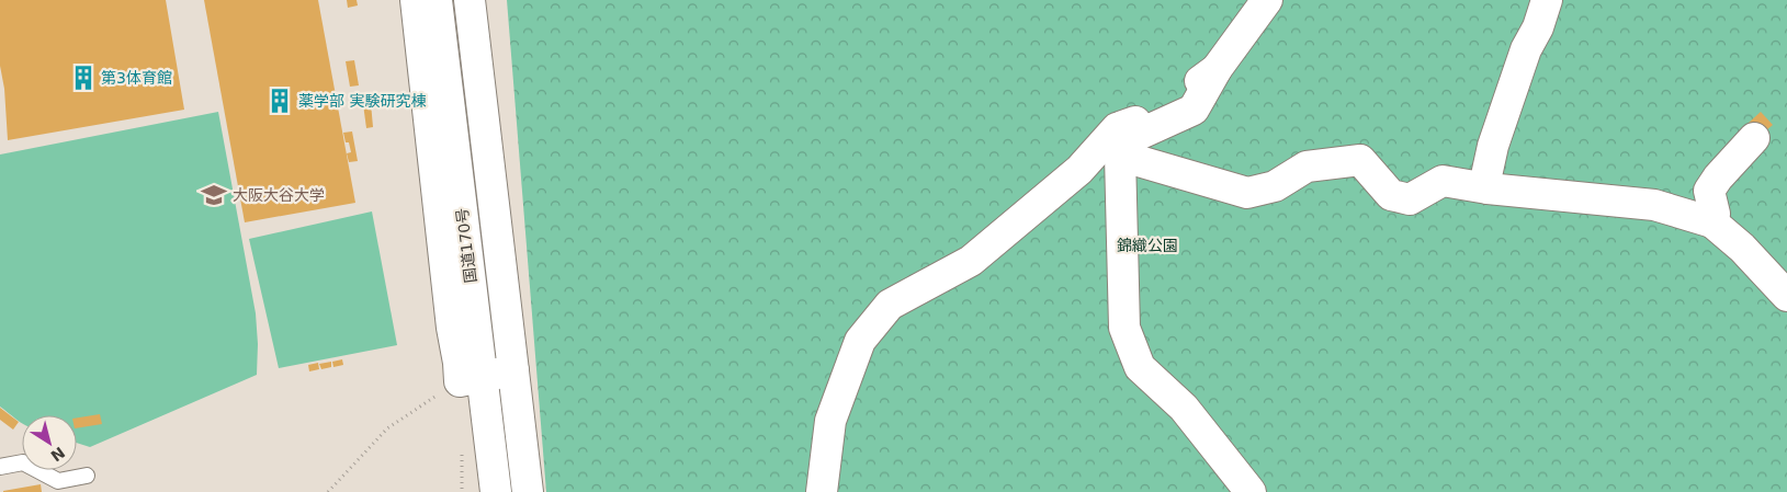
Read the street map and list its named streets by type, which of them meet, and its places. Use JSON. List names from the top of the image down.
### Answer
{
  "streets": {
    "main road": ["国道170号"]
  },
  "parks": ["錦織公園"],
  "places": {
    "building": ["第3体育館", "薬学部 実験研究棟"],
    "school or university": ["大阪大谷大学"]
  },
  "north": "bottom right"
}
